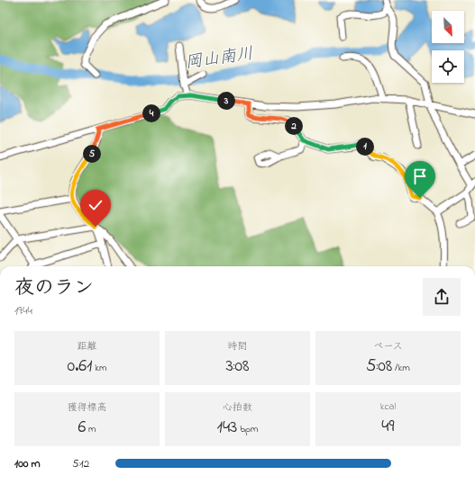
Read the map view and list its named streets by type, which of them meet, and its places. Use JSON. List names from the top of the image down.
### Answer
{
  "water": ["岡山南川"],
  "north": "bottom right",
  "page": {
    "pins": [
      "3",
      "4",
      "2",
      "1",
      "5"
    ],
    "heading": ["夜のラン", "19:44"],
    "stats": [
      ["距離", "0.61 km"],
      ["時間", "3:08"],
      ["ペース", "5:08 /km"],
      ["獲得標高", "6 m"],
      ["心拍数", "143 bpm"],
      ["kcal", "49"]
    ],
    "list": [
      {
        "name": "100 m",
        "note": "5:12"
      }
    ]
  }
}
